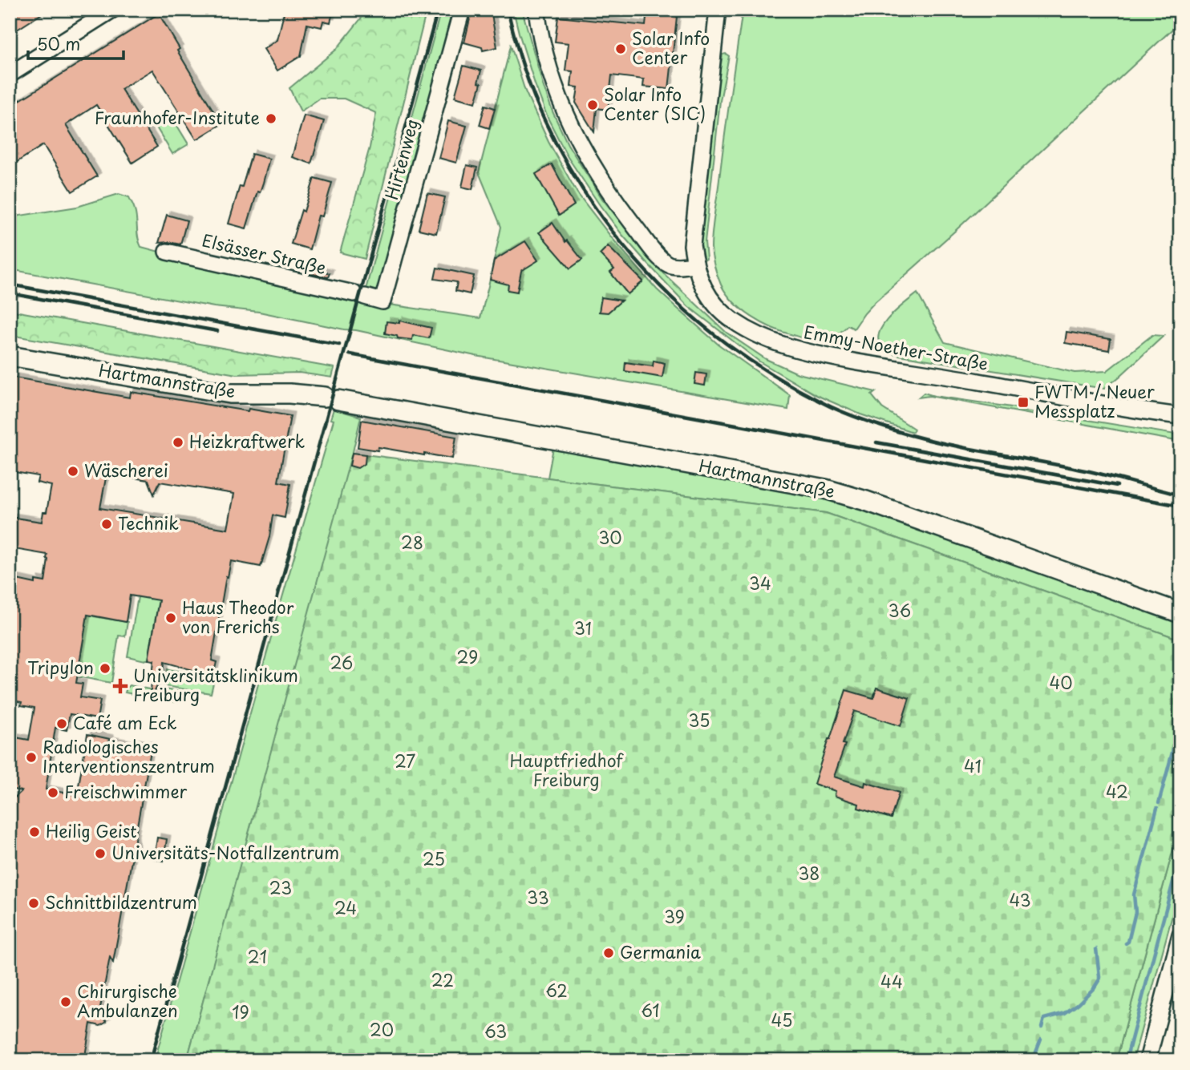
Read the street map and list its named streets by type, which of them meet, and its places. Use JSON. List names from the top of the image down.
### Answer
{
  "streets": {
    "street": [
      "Hirtenweg",
      "Elsässer Straße",
      "Emmy-Noether-Straße",
      "Hartmannstraße"
    ]
  },
  "crossings": [
    ["Hirtenweg", "Elsässer Straße"]
  ],
  "parks": [
    "30",
    "28",
    "34",
    "36",
    "31",
    "29",
    "26",
    "40",
    "35",
    "Hauptfriedhof Freiburg",
    "27",
    "41",
    "42",
    "25",
    "38",
    "23",
    "33",
    "43",
    "24",
    "39",
    "21",
    "22",
    "44",
    "62",
    "61",
    "19",
    "45",
    "20",
    "63"
  ],
  "places": {
    "other": [
      "Solar Info Center",
      "Solar Info Center (SIC)",
      "Fraunhofer-Institute",
      "Heizkraftwerk",
      "Wäscherei",
      "Technik",
      "Haus Theodor von Frerichs",
      "Tripylon",
      "Café am Eck",
      "Radiologisches Interventionszentrum",
      "Freischwimmer",
      "Heilig Geist",
      "Universitäts-Notfallzentrum",
      "Schnittbildzentrum",
      "Germania",
      "Chirurgische Ambulanzen"
    ],
    "transit": ["FWTM / Neuer Messplatz"],
    "health": ["Universitätsklinikum Freiburg"]
  },
  "scale_bar": "50 m"
}
